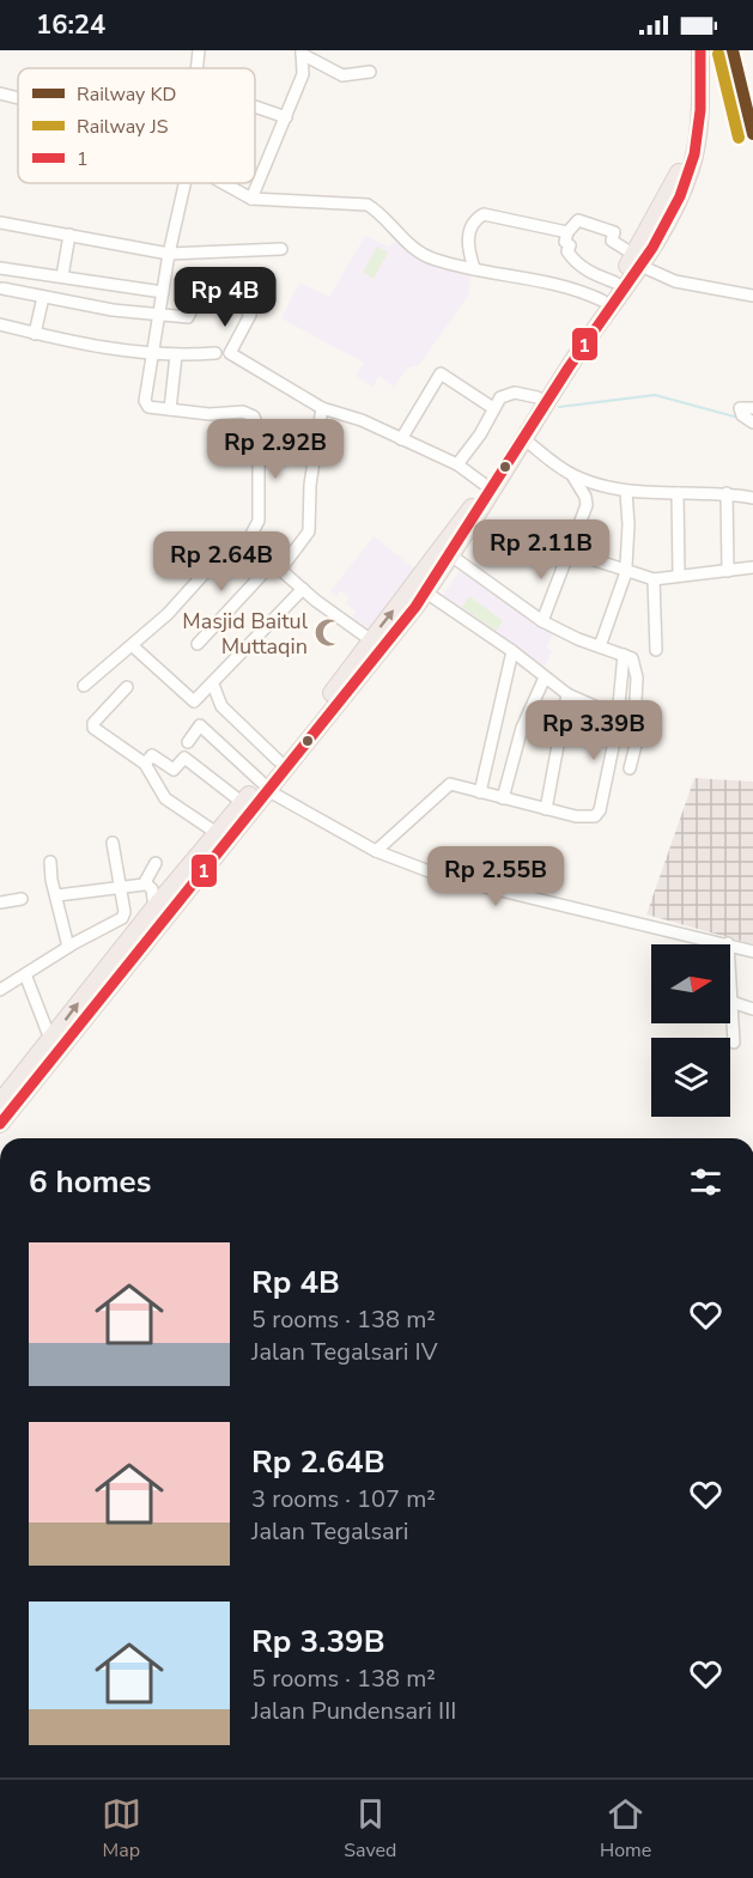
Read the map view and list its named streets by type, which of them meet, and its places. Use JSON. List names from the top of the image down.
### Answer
{
  "places": {
    "mosque": ["Masjid Baitul Muttaqin"]
  },
  "lines": ["rail line KD", "transit line 1", "rail line JS"],
  "legend": ["Railway KD", "Railway JS", "1"],
  "north": "right",
  "page": {
    "status": "16:24",
    "price": [
      "Rp 4B",
      "Rp 2.92B",
      "Rp 2.11B",
      "Rp 2.64B",
      "Rp 3.39B",
      "Rp 2.55B"
    ],
    "heading": "6 homes",
    "list": [
      {
        "name": "Rp 4B",
        "note": "5 rooms · 138 m² · Jalan Tegalsari IV"
      },
      {
        "name": "Rp 2.64B",
        "note": "3 rooms · 107 m² · Jalan Tegalsari"
      },
      {
        "name": "Rp 3.39B",
        "note": "5 rooms · 138 m² · Jalan Pundensari III"
      }
    ],
    "tabs": ["Map", "Saved", "Home"]
  }
}
